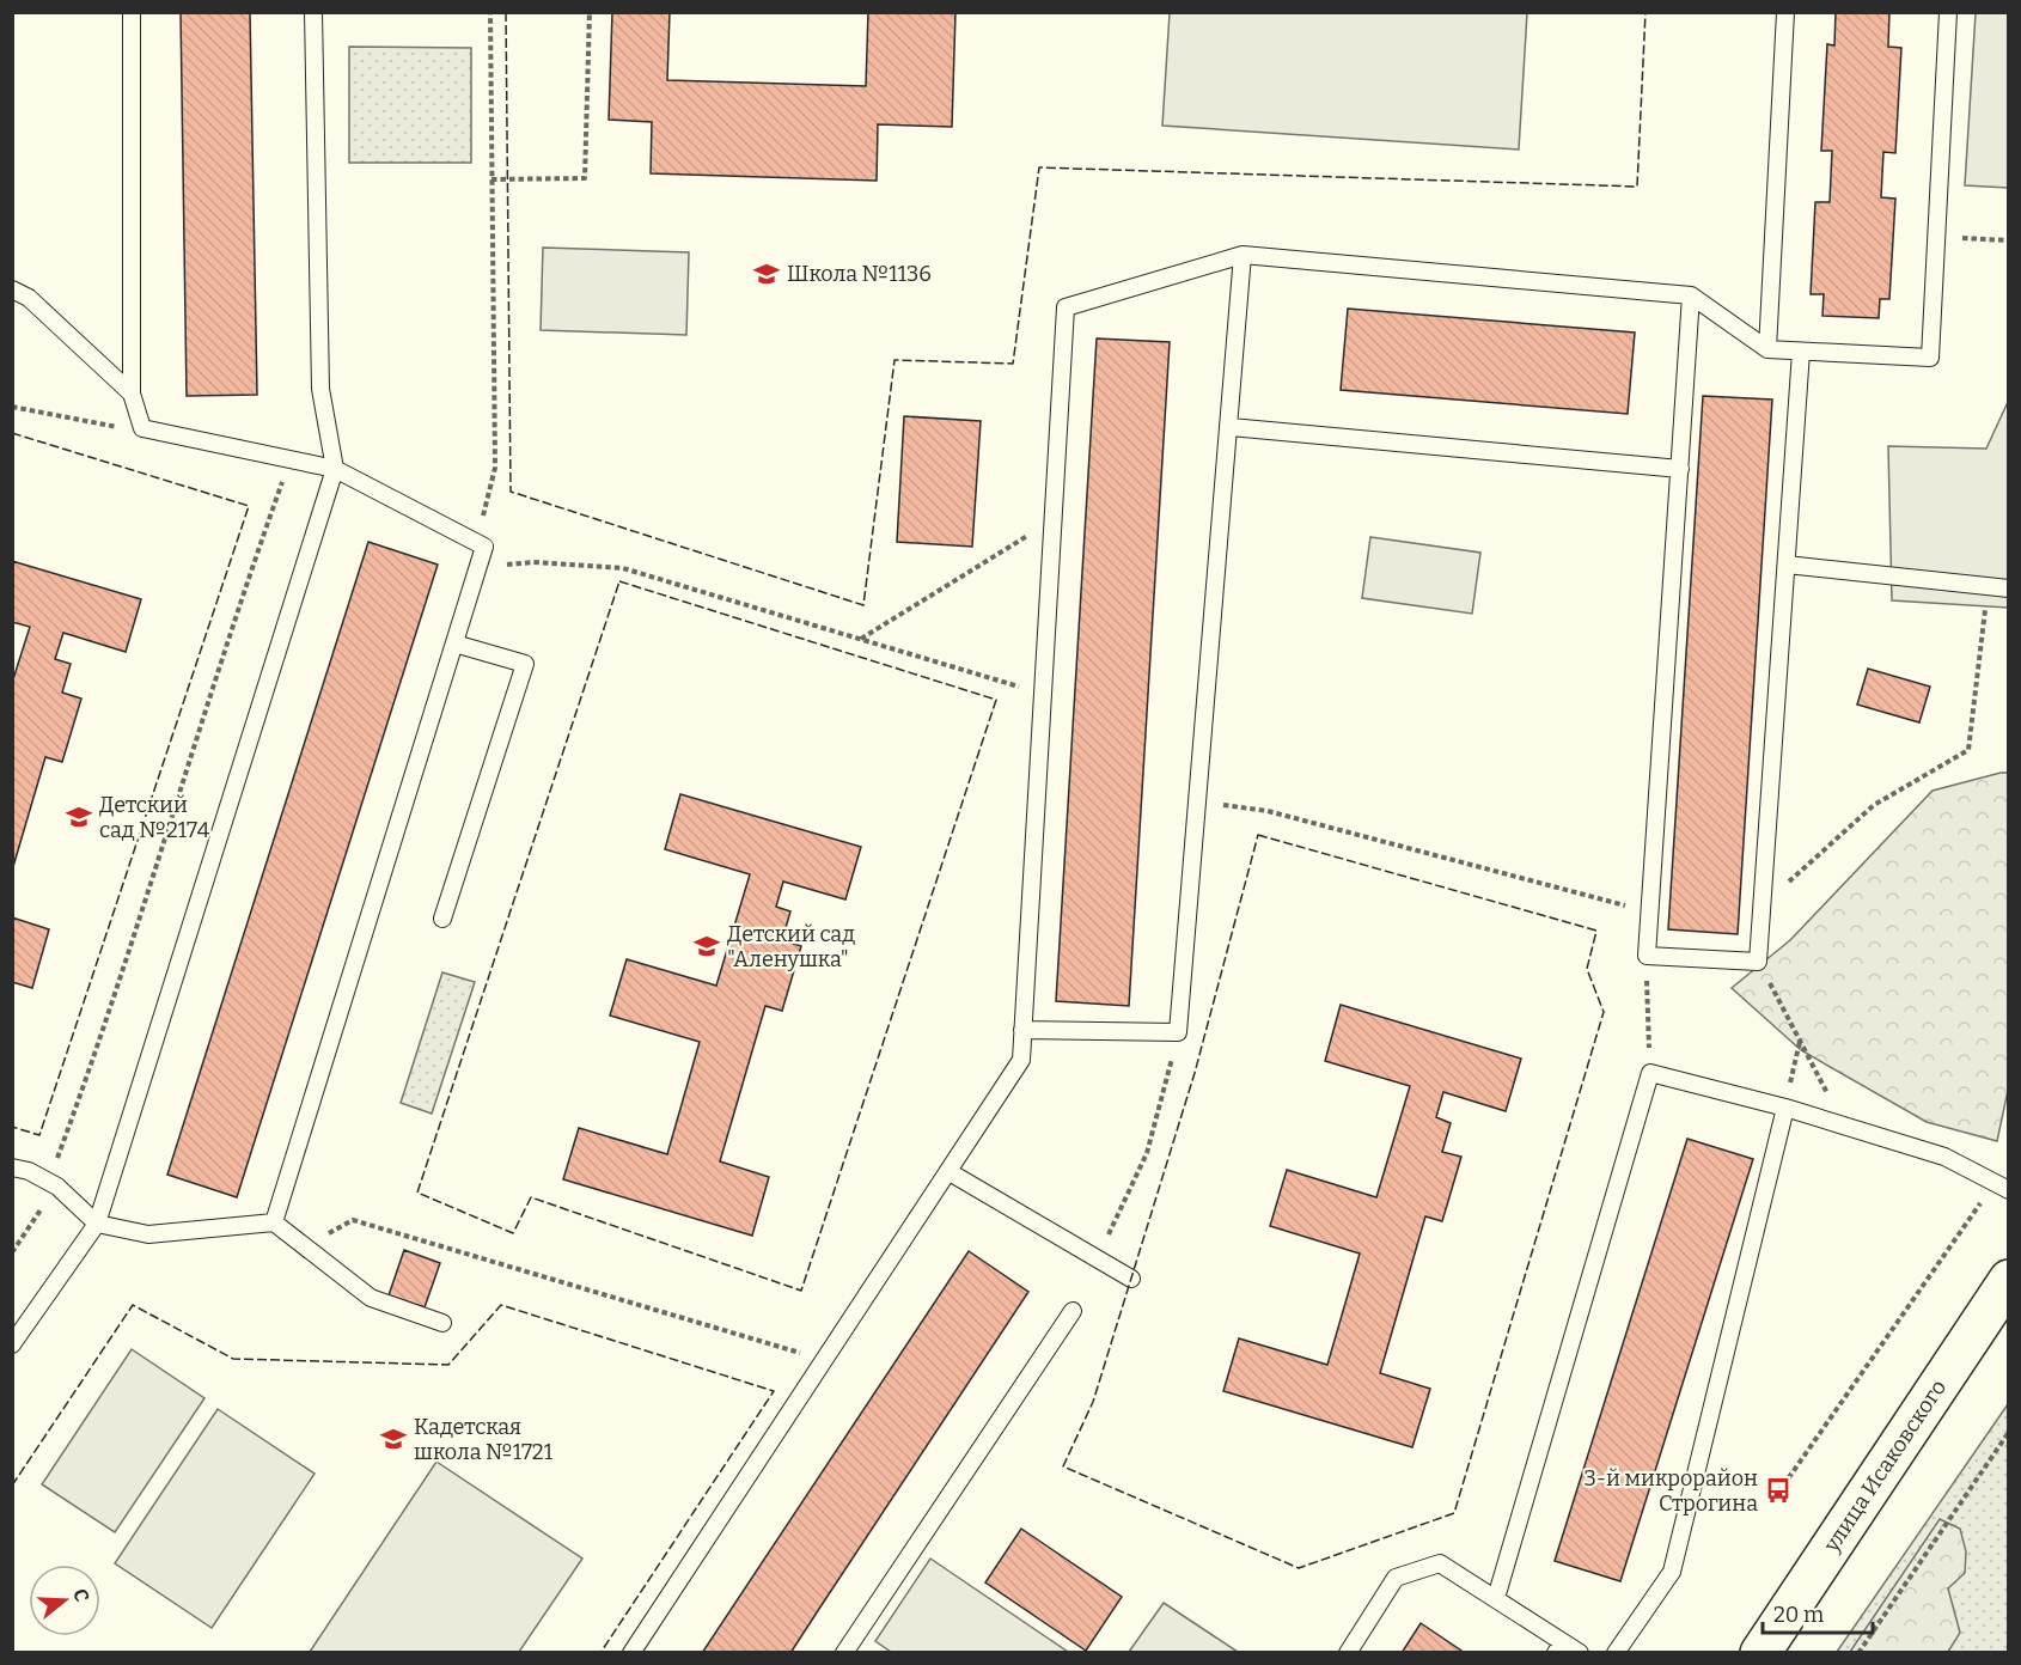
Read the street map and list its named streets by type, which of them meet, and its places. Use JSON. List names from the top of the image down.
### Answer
{
  "streets": {
    "street": ["улица Исаковского"]
  },
  "places": {
    "school or university": [
      "Школа №1136",
      "Детский сад №2174",
      "Детский сад \"Аленушка\"",
      "Кадетская школа №1721"
    ],
    "bus stop": ["3-й микрорайон Строгина"]
  },
  "scale_bar": "20 m",
  "north": "right"
}
